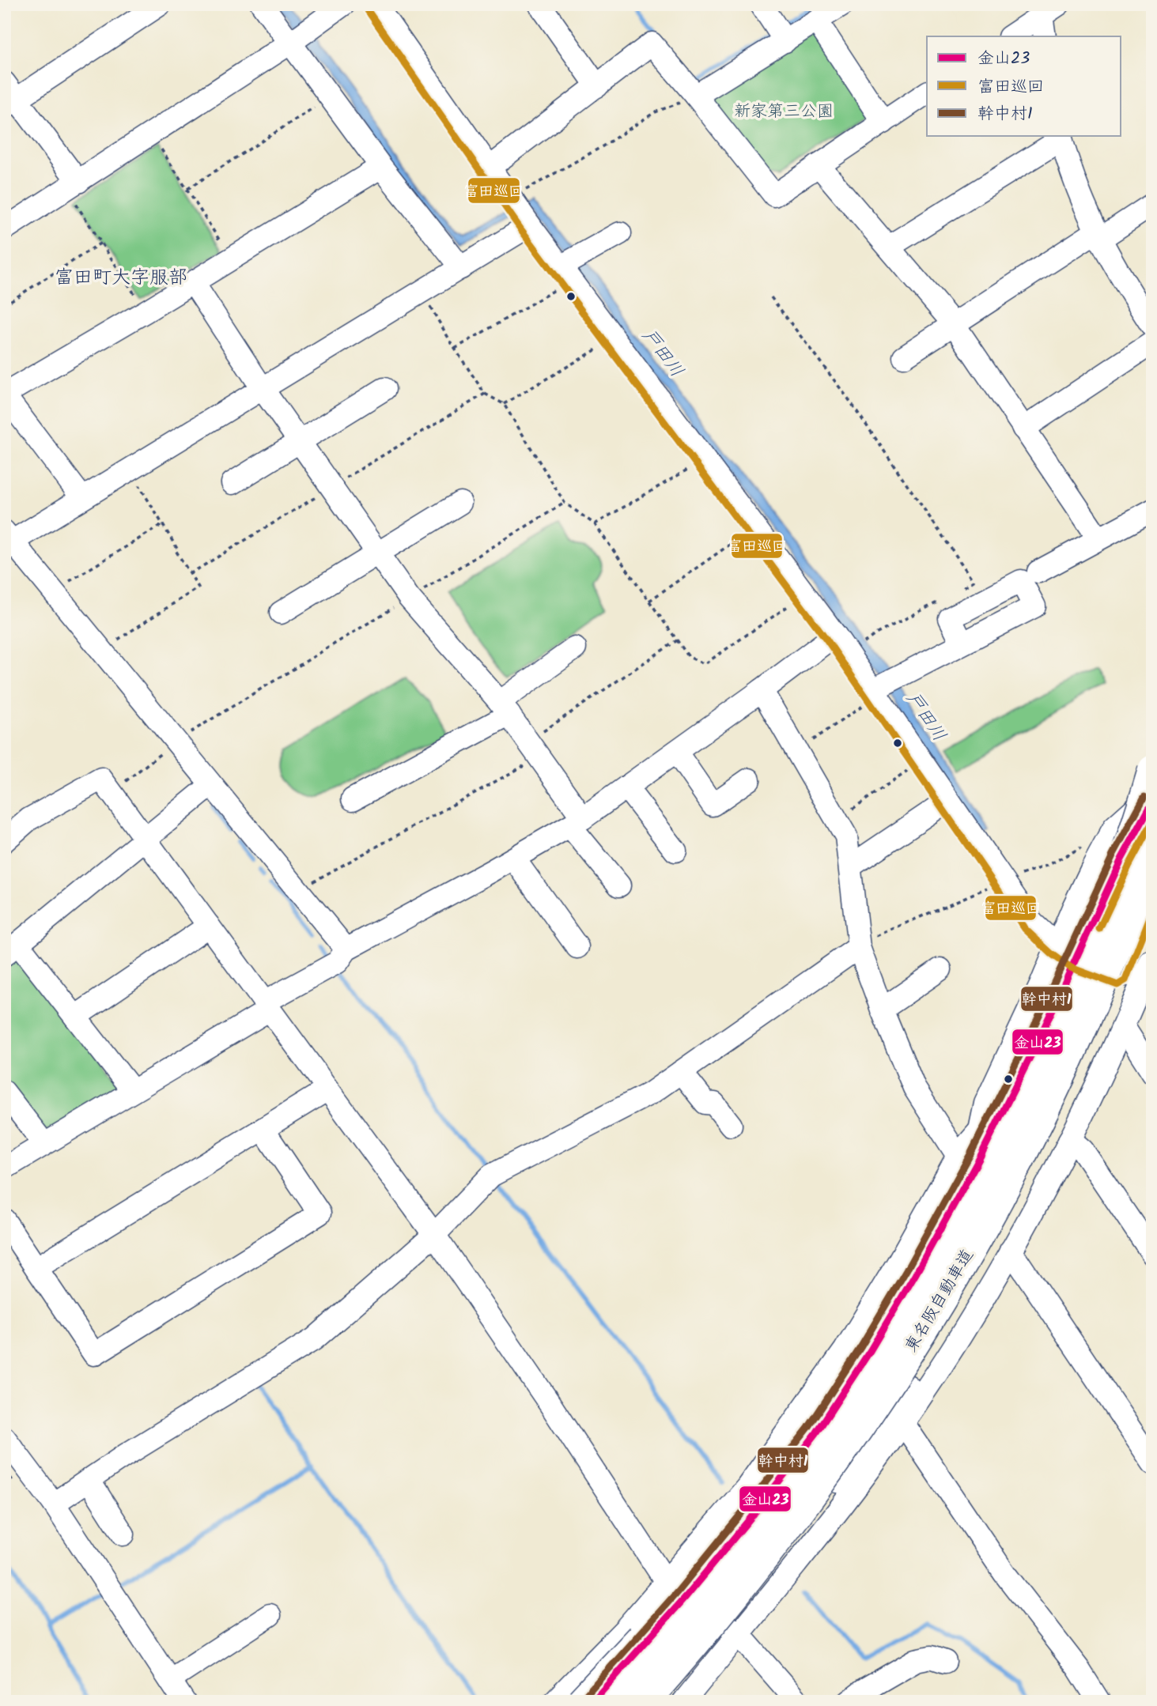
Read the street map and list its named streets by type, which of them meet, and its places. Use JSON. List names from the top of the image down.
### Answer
{
  "streets": {
    "highway": ["東名阪自動車道"]
  },
  "districts": ["富田町大字服部"],
  "water": ["戸田川"],
  "parks": ["新家第三公園"],
  "lines": ["transit line 富田巡回", "transit line 幹中村1", "transit line 金山23"],
  "legend": ["金山23", "富田巡回", "幹中村1"]
}
